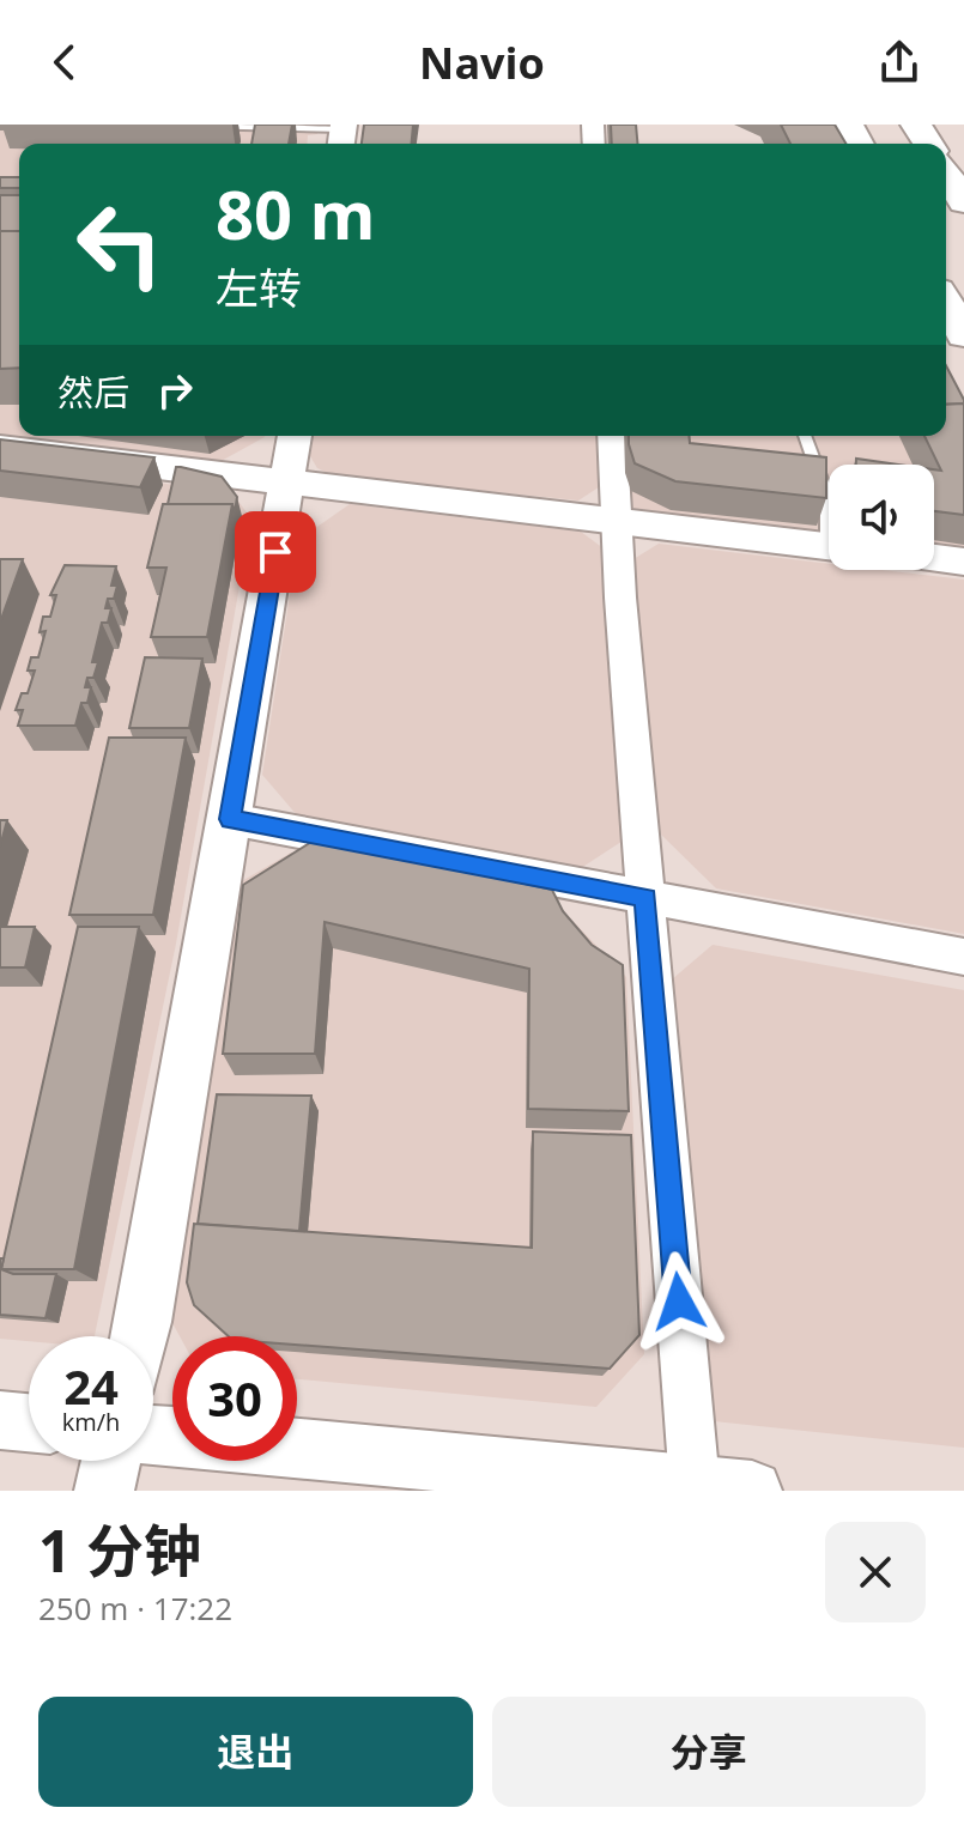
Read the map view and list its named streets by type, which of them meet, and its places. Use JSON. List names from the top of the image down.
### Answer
{
  "page": {
    "header": "Navio",
    "turn": ["80 m", "左转"],
    "then": "然后",
    "speed": "24 km/h",
    "limit": "30",
    "heading": ["1 分钟", "250 m · 17:22"],
    "buttons": ["退出", "分享"]
  }
}
